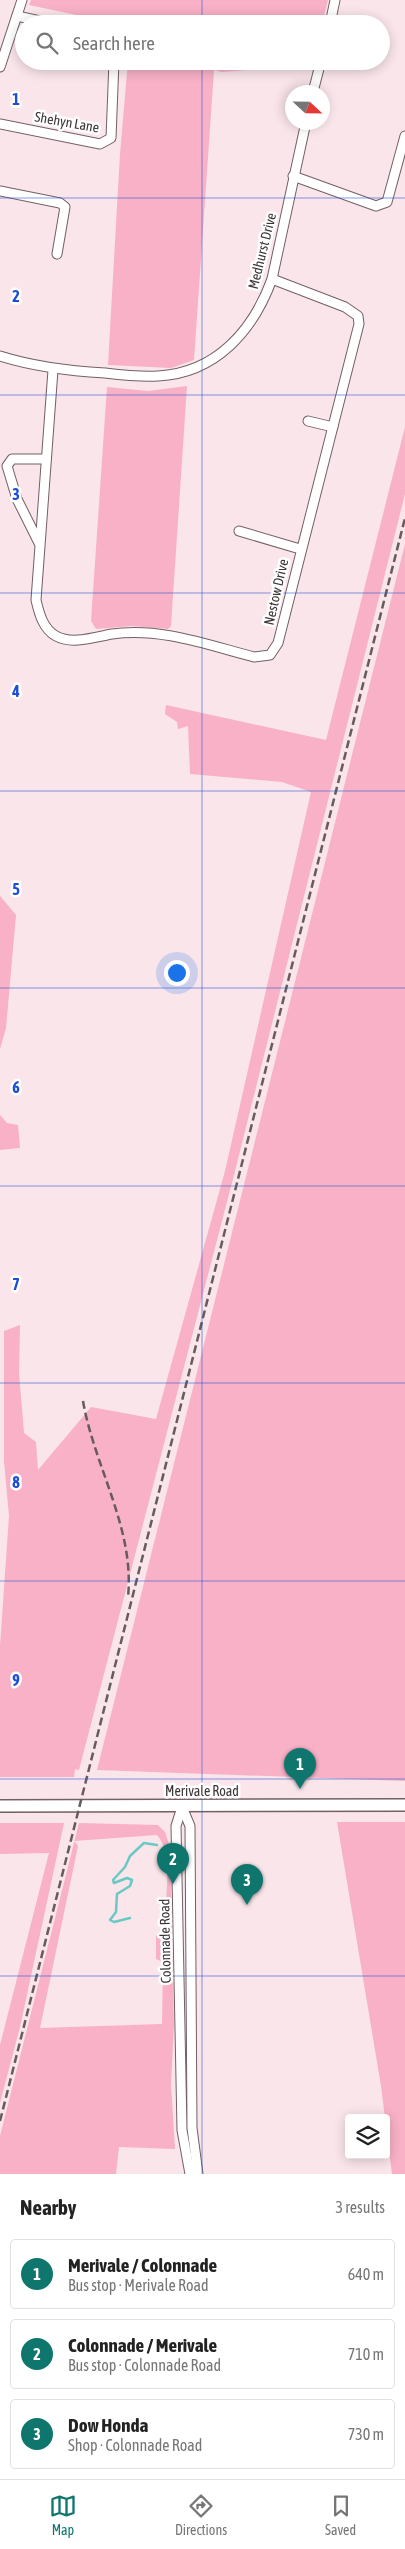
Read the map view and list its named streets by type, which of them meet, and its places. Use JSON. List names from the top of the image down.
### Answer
{
  "streets": {
    "main road": ["Merivale Road"],
    "street": [
      "Shehyn Lane",
      "Medhurst Drive",
      "Nestow Drive",
      "Colonnade Road"
    ]
  },
  "crossings": [
    ["Medhurst Drive", "Nestow Drive"],
    ["Merivale Road", "Colonnade Road"]
  ],
  "north": "right",
  "page": {
    "search": "Search here",
    "pins": ["1", "2", "3"],
    "heading": ["Nearby", "3 results"],
    "list": [
      {
        "mark": "1",
        "name": "Merivale / Colonnade",
        "note": "Bus stop · Merivale Road",
        "value": "640 m"
      },
      {
        "mark": "2",
        "name": "Colonnade / Merivale",
        "note": "Bus stop · Colonnade Road",
        "value": "710 m"
      },
      {
        "mark": "3",
        "name": "Dow Honda",
        "note": "Shop · Colonnade Road",
        "value": "730 m"
      }
    ],
    "nav": ["Map", "Directions", "Saved"]
  },
  "grid": {
    "rows": [
      "1",
      "2",
      "3",
      "4",
      "5",
      "6",
      "7",
      "8",
      "9"
    ]
  }
}
